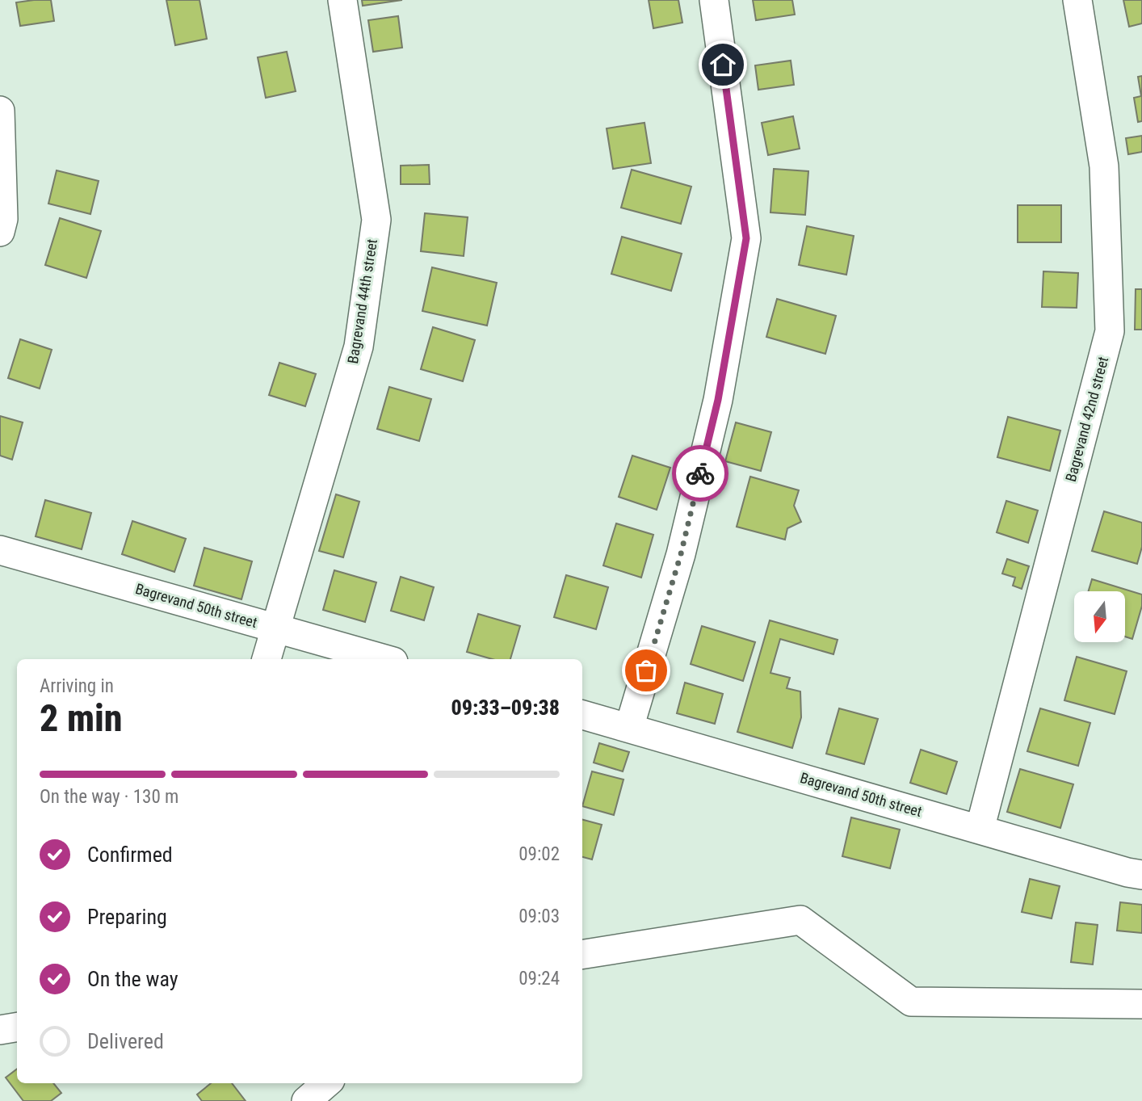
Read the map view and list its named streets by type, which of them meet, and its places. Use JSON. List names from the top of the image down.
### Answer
{
  "streets": {
    "street": ["Bagrevand 44th street", "Bagrevand 42nd street", "Bagrevand 50th street"]
  },
  "crossings": [
    ["Bagrevand 44th street", "Bagrevand 50th street"],
    ["Bagrevand 42nd street", "Bagrevand 50th street"]
  ],
  "north": "bottom",
  "page": {
    "heading": ["2 min", "Arriving in", "09:33–09:38"],
    "bar": "On the way · 130 m",
    "list": [
      ["Confirmed", "09:02"],
      ["Preparing", "09:03"],
      ["On the way", "09:24"],
      "Delivered"
    ]
  }
}
